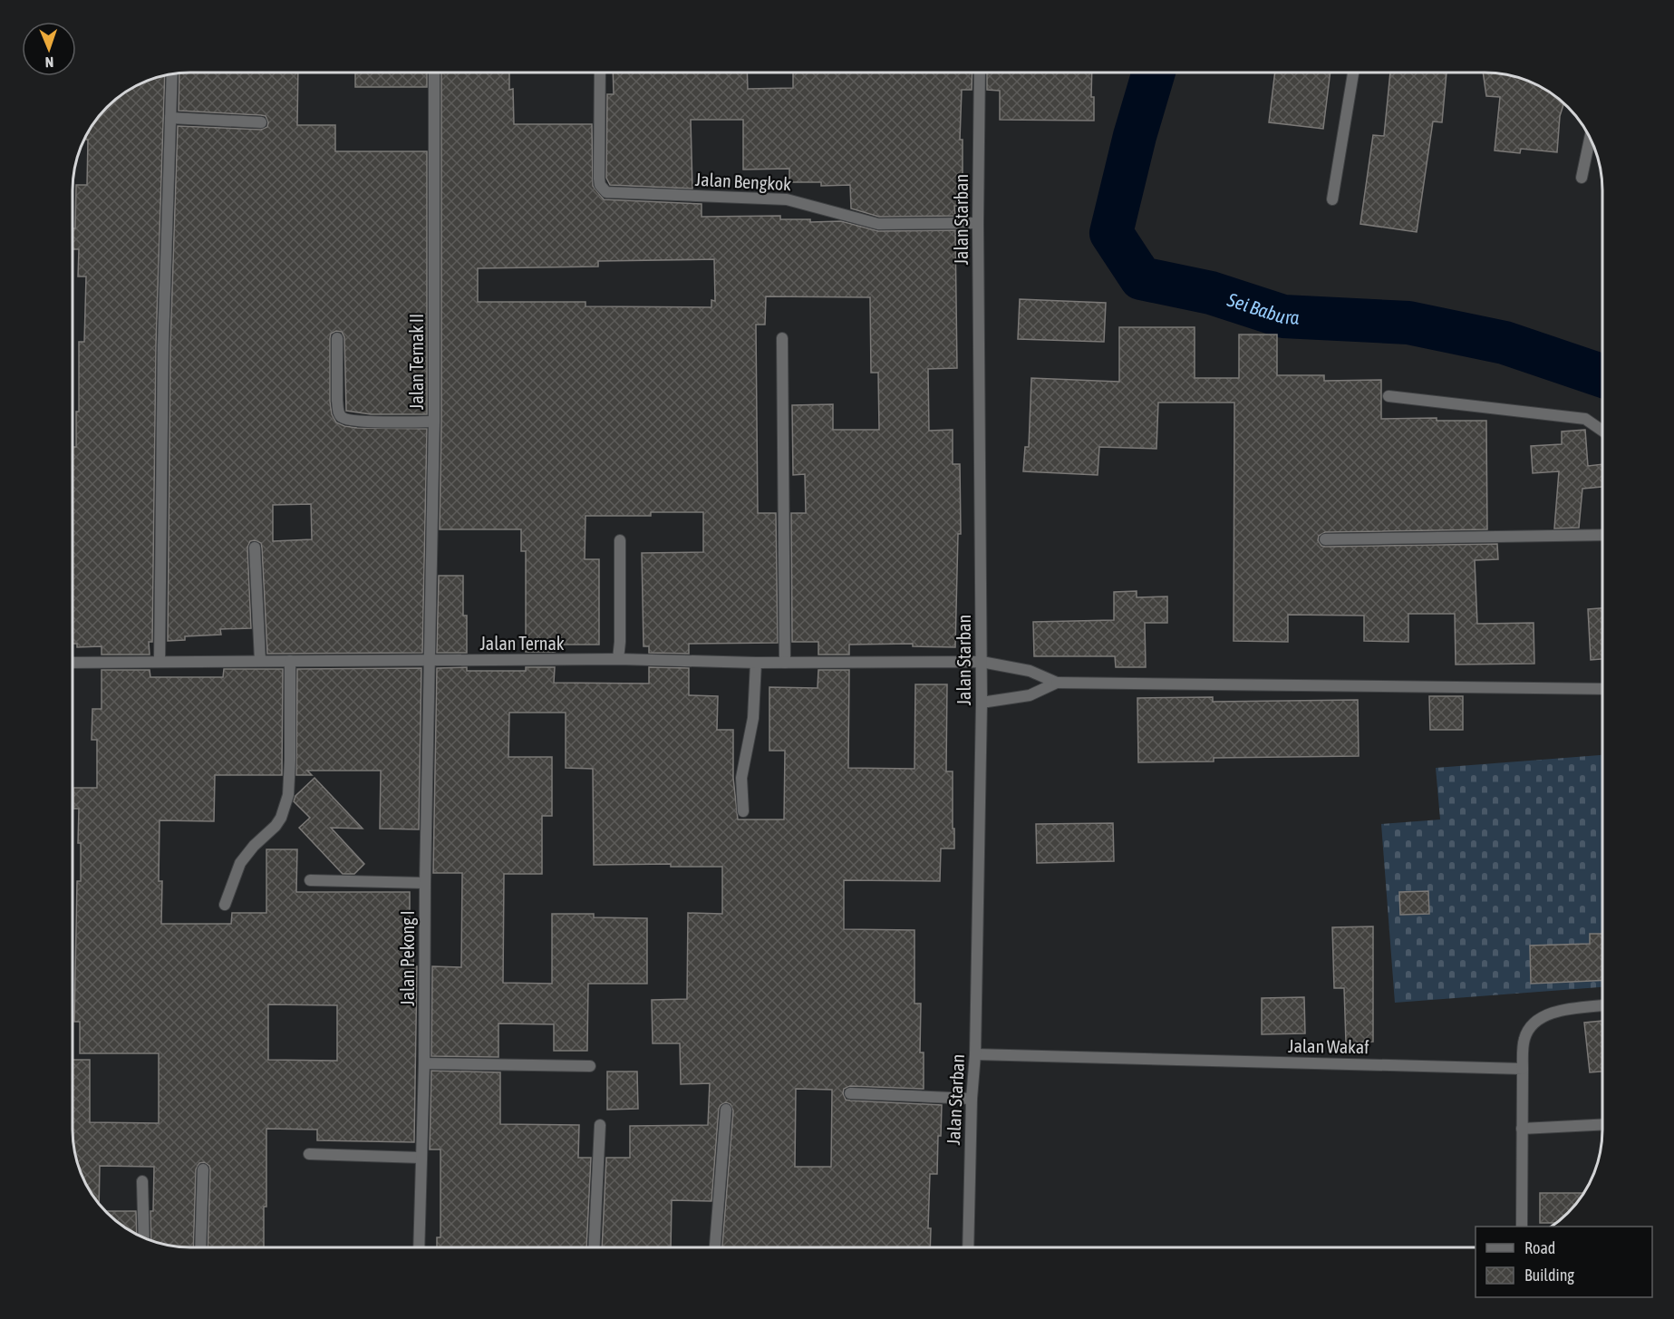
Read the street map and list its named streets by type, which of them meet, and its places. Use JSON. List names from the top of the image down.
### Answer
{
  "streets": {
    "street": [
      "Jalan Bengkok",
      "Jalan Starban",
      "Jalan Ternak II",
      "Jalan Ternak",
      "Jalan Pekong I",
      "Jalan Wakaf"
    ]
  },
  "crossings": [
    ["Jalan Bengkok", "Jalan Starban"],
    ["Jalan Starban", "Jalan Ternak"],
    ["Jalan Starban", "Jalan Wakaf"],
    ["Jalan Ternak II", "Jalan Ternak"],
    ["Jalan Ternak II", "Jalan Pekong I"],
    ["Jalan Ternak", "Jalan Pekong I"]
  ],
  "water": ["Sei Babura"],
  "legend": ["Road", "Building"],
  "north": "bottom"
}
